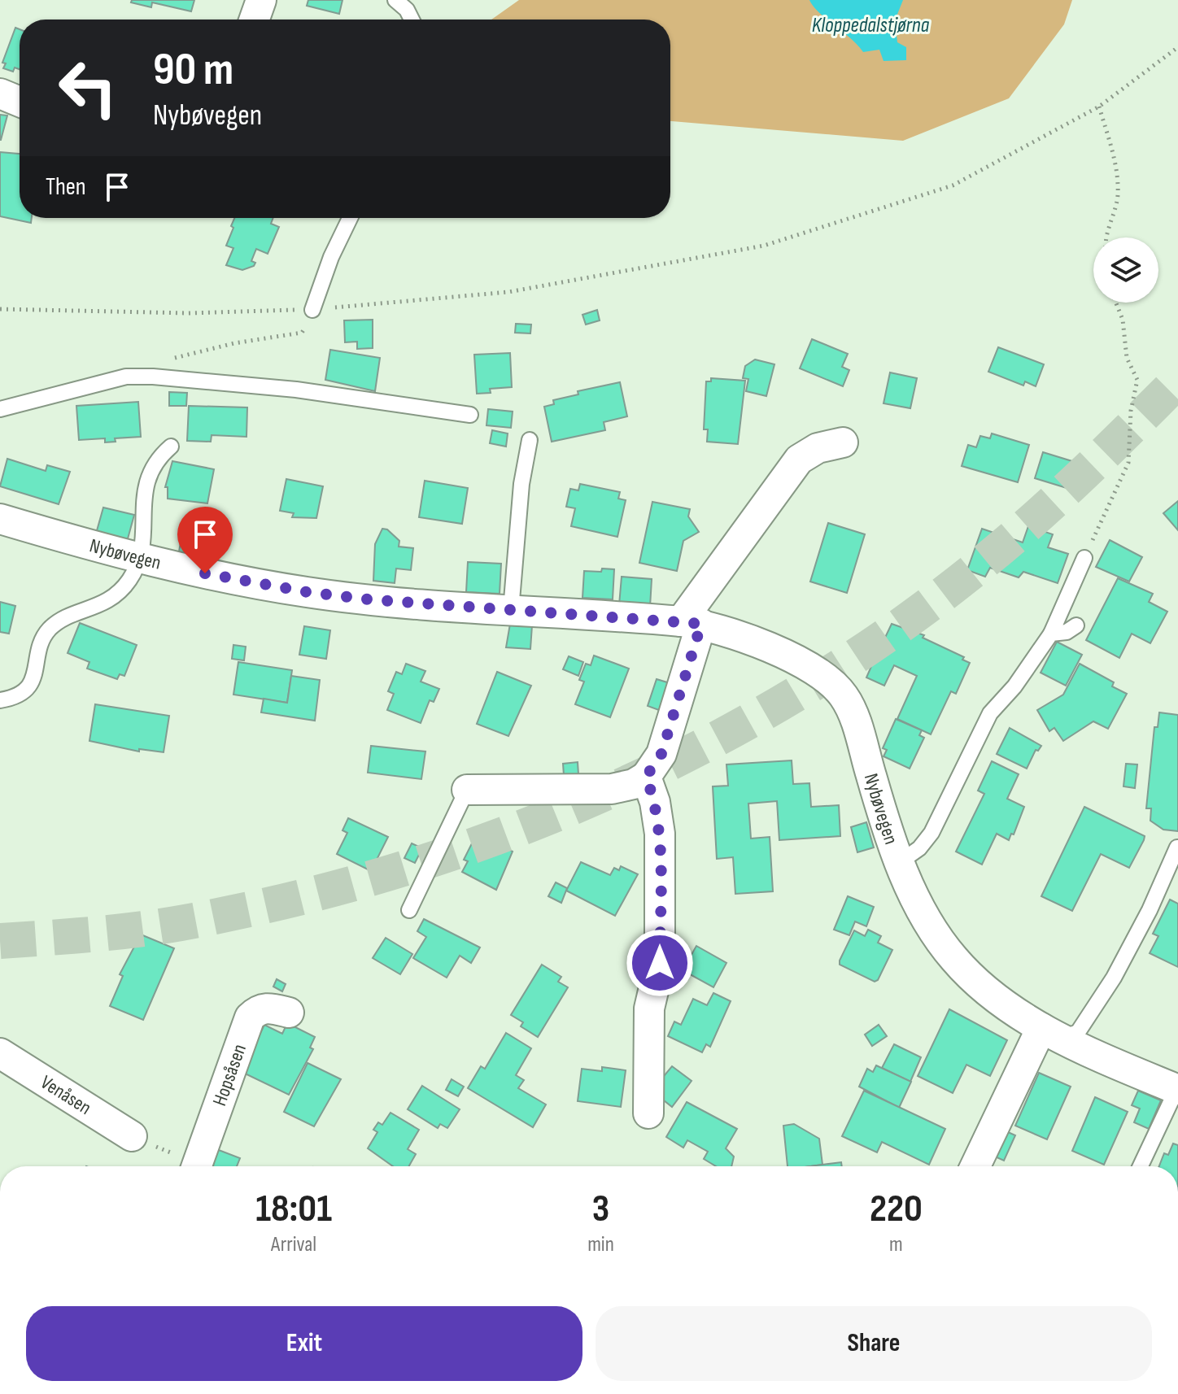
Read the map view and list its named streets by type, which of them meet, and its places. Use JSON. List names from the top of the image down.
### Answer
{
  "streets": {
    "street": ["Nybøvegen", "Hopsåsen", "Venåsen"]
  },
  "water": ["Kloppedalstjørna"],
  "page": {
    "turn": ["90 m", "Nybøvegen"],
    "then": "Then",
    "eta": [
      "18:01",
      "Arrival",
      "3",
      "min",
      "220",
      "m"
    ],
    "buttons": ["Exit", "Share"]
  }
}
